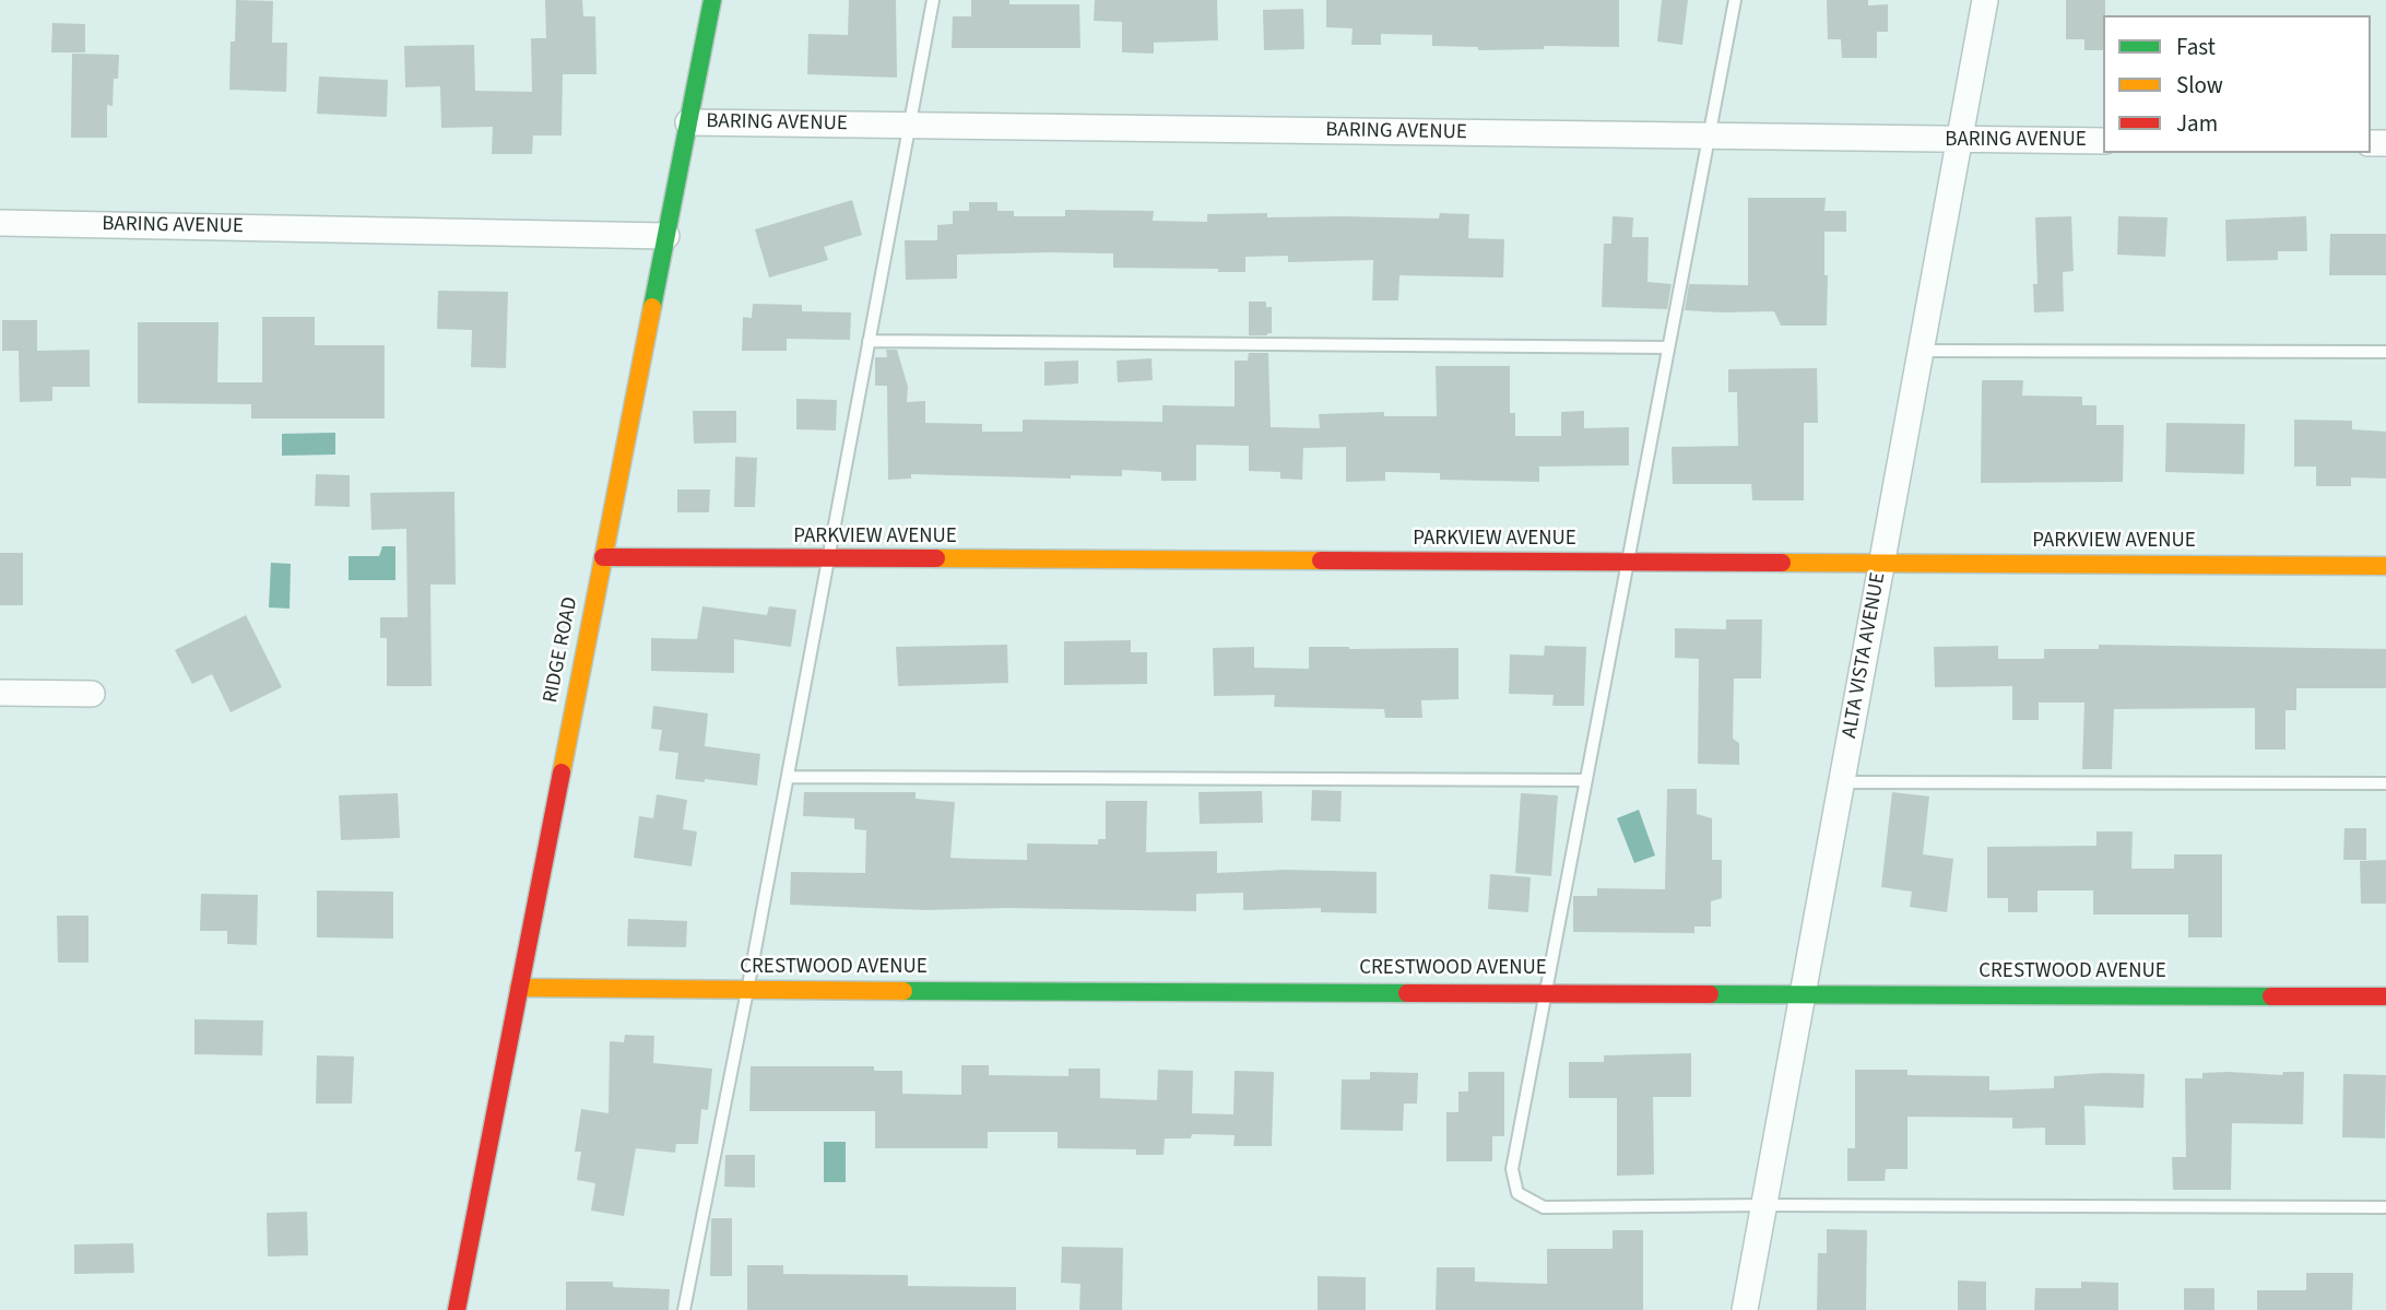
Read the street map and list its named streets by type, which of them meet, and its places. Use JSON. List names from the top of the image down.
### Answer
{
  "streets": {
    "street": [
      "BARING AVENUE",
      "PARKVIEW AVENUE",
      "RIDGE ROAD",
      "ALTA VISTA AVENUE",
      "CRESTWOOD AVENUE"
    ]
  },
  "crossings": [
    ["BARING AVENUE", "RIDGE ROAD"],
    ["BARING AVENUE", "ALTA VISTA AVENUE"],
    ["PARKVIEW AVENUE", "RIDGE ROAD"],
    ["PARKVIEW AVENUE", "ALTA VISTA AVENUE"],
    ["RIDGE ROAD", "CRESTWOOD AVENUE"],
    ["ALTA VISTA AVENUE", "CRESTWOOD AVENUE"]
  ],
  "legend": ["Fast", "Slow", "Jam"]
}
